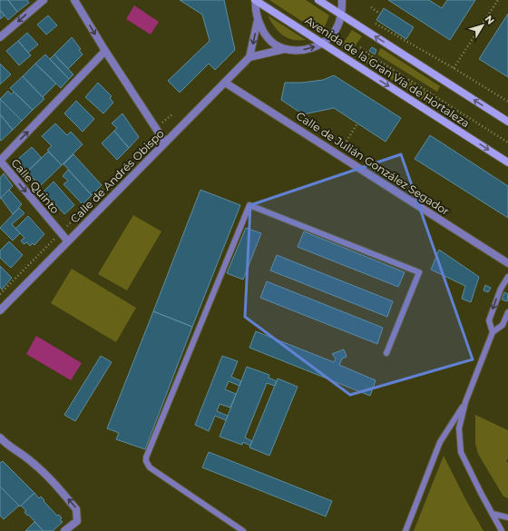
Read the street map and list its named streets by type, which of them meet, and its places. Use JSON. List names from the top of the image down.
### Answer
{
  "streets": {
    "main road": ["Avenida de la Gran Vía de Hortaleza"],
    "street": ["Calle de Julián González Segador", "Calle de Andrés Obispo", "Calle Quinto"]
  },
  "crossings": [
    ["Calle de Julián González Segador", "Calle de Andrés Obispo"],
    ["Calle de Andrés Obispo", "Calle Quinto"]
  ],
  "one_way": ["Calle Quinto"],
  "north": "top right"
}
